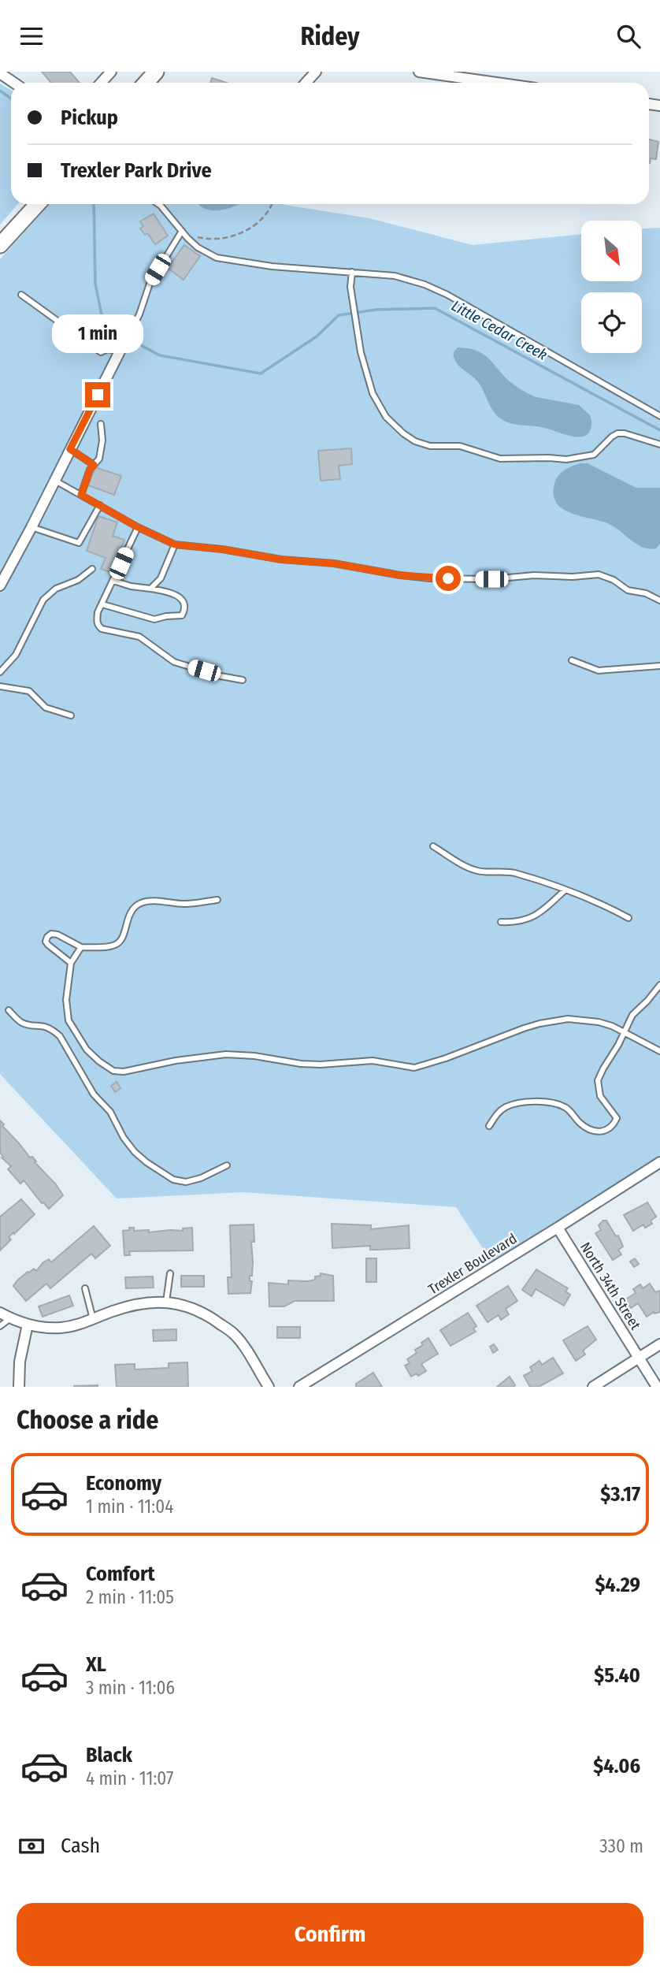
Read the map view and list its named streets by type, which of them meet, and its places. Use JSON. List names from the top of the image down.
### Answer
{
  "streets": {
    "street": ["Trexler Boulevard", "North 34th Street"]
  },
  "crossings": [
    ["Trexler Boulevard", "North 34th Street"]
  ],
  "water": ["Little Cedar Creek"],
  "north": "bottom right",
  "page": {
    "header": "Ridey",
    "banner": ["Pickup", "Trexler Park Drive"],
    "bubble": "1 min",
    "heading": "Choose a ride",
    "list": [
      {
        "name": "Economy",
        "note": "1 min · 11:04",
        "value": "$3.17"
      },
      {
        "name": "Comfort",
        "note": "2 min · 11:05",
        "value": "$4.29"
      },
      {
        "name": "XL",
        "note": "3 min · 11:06",
        "value": "$5.40"
      },
      {
        "name": "Black",
        "note": "4 min · 11:07",
        "value": "$4.06"
      }
    ],
    "pay": ["Cash", "330 m"],
    "buttons": "Confirm"
  }
}
